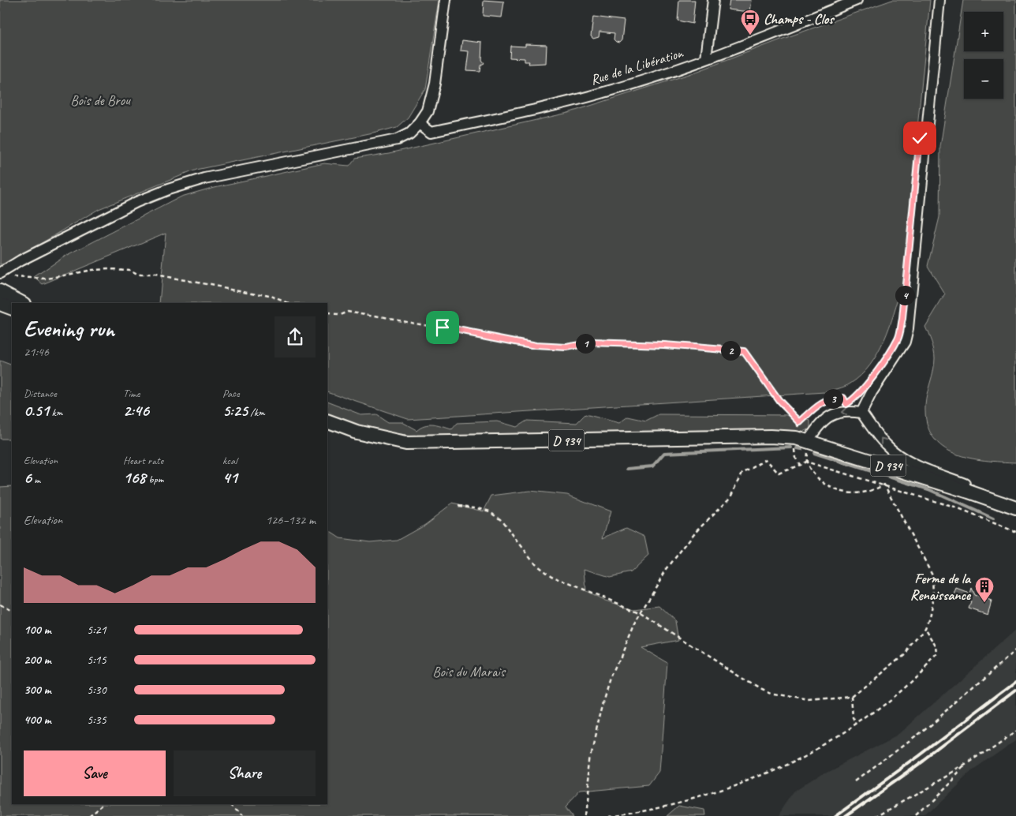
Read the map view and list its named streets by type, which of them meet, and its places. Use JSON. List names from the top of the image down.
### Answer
{
  "streets": {
    "main road": ["D 934"],
    "street": ["Rue de la Libération"]
  },
  "parks": ["Bois de Brou", "Bois du Marais"],
  "places": {
    "bus stop": ["Champs - Clos"],
    "building": ["Ferme de la Renaissance"]
  },
  "page": {
    "map_buttons": ["+", "−"],
    "pins": [
      "4",
      "1",
      "2",
      "3"
    ],
    "heading": ["Evening run", "21:46"],
    "stats": [
      ["Distance", "0.51 km"],
      ["Time", "2:46"],
      ["Pace", "5:25 /km"],
      ["Elevation", "6 m"],
      ["Heart rate", "168 bpm"],
      ["kcal", "41"]
    ],
    "chart": ["Elevation", "126–132 m"],
    "list": [
      {
        "name": "100 m",
        "note": "5:21"
      },
      {
        "name": "200 m",
        "note": "5:15"
      },
      {
        "name": "300 m",
        "note": "5:30"
      },
      {
        "name": "400 m",
        "note": "5:35"
      }
    ],
    "buttons": ["Save", "Share"]
  }
}
